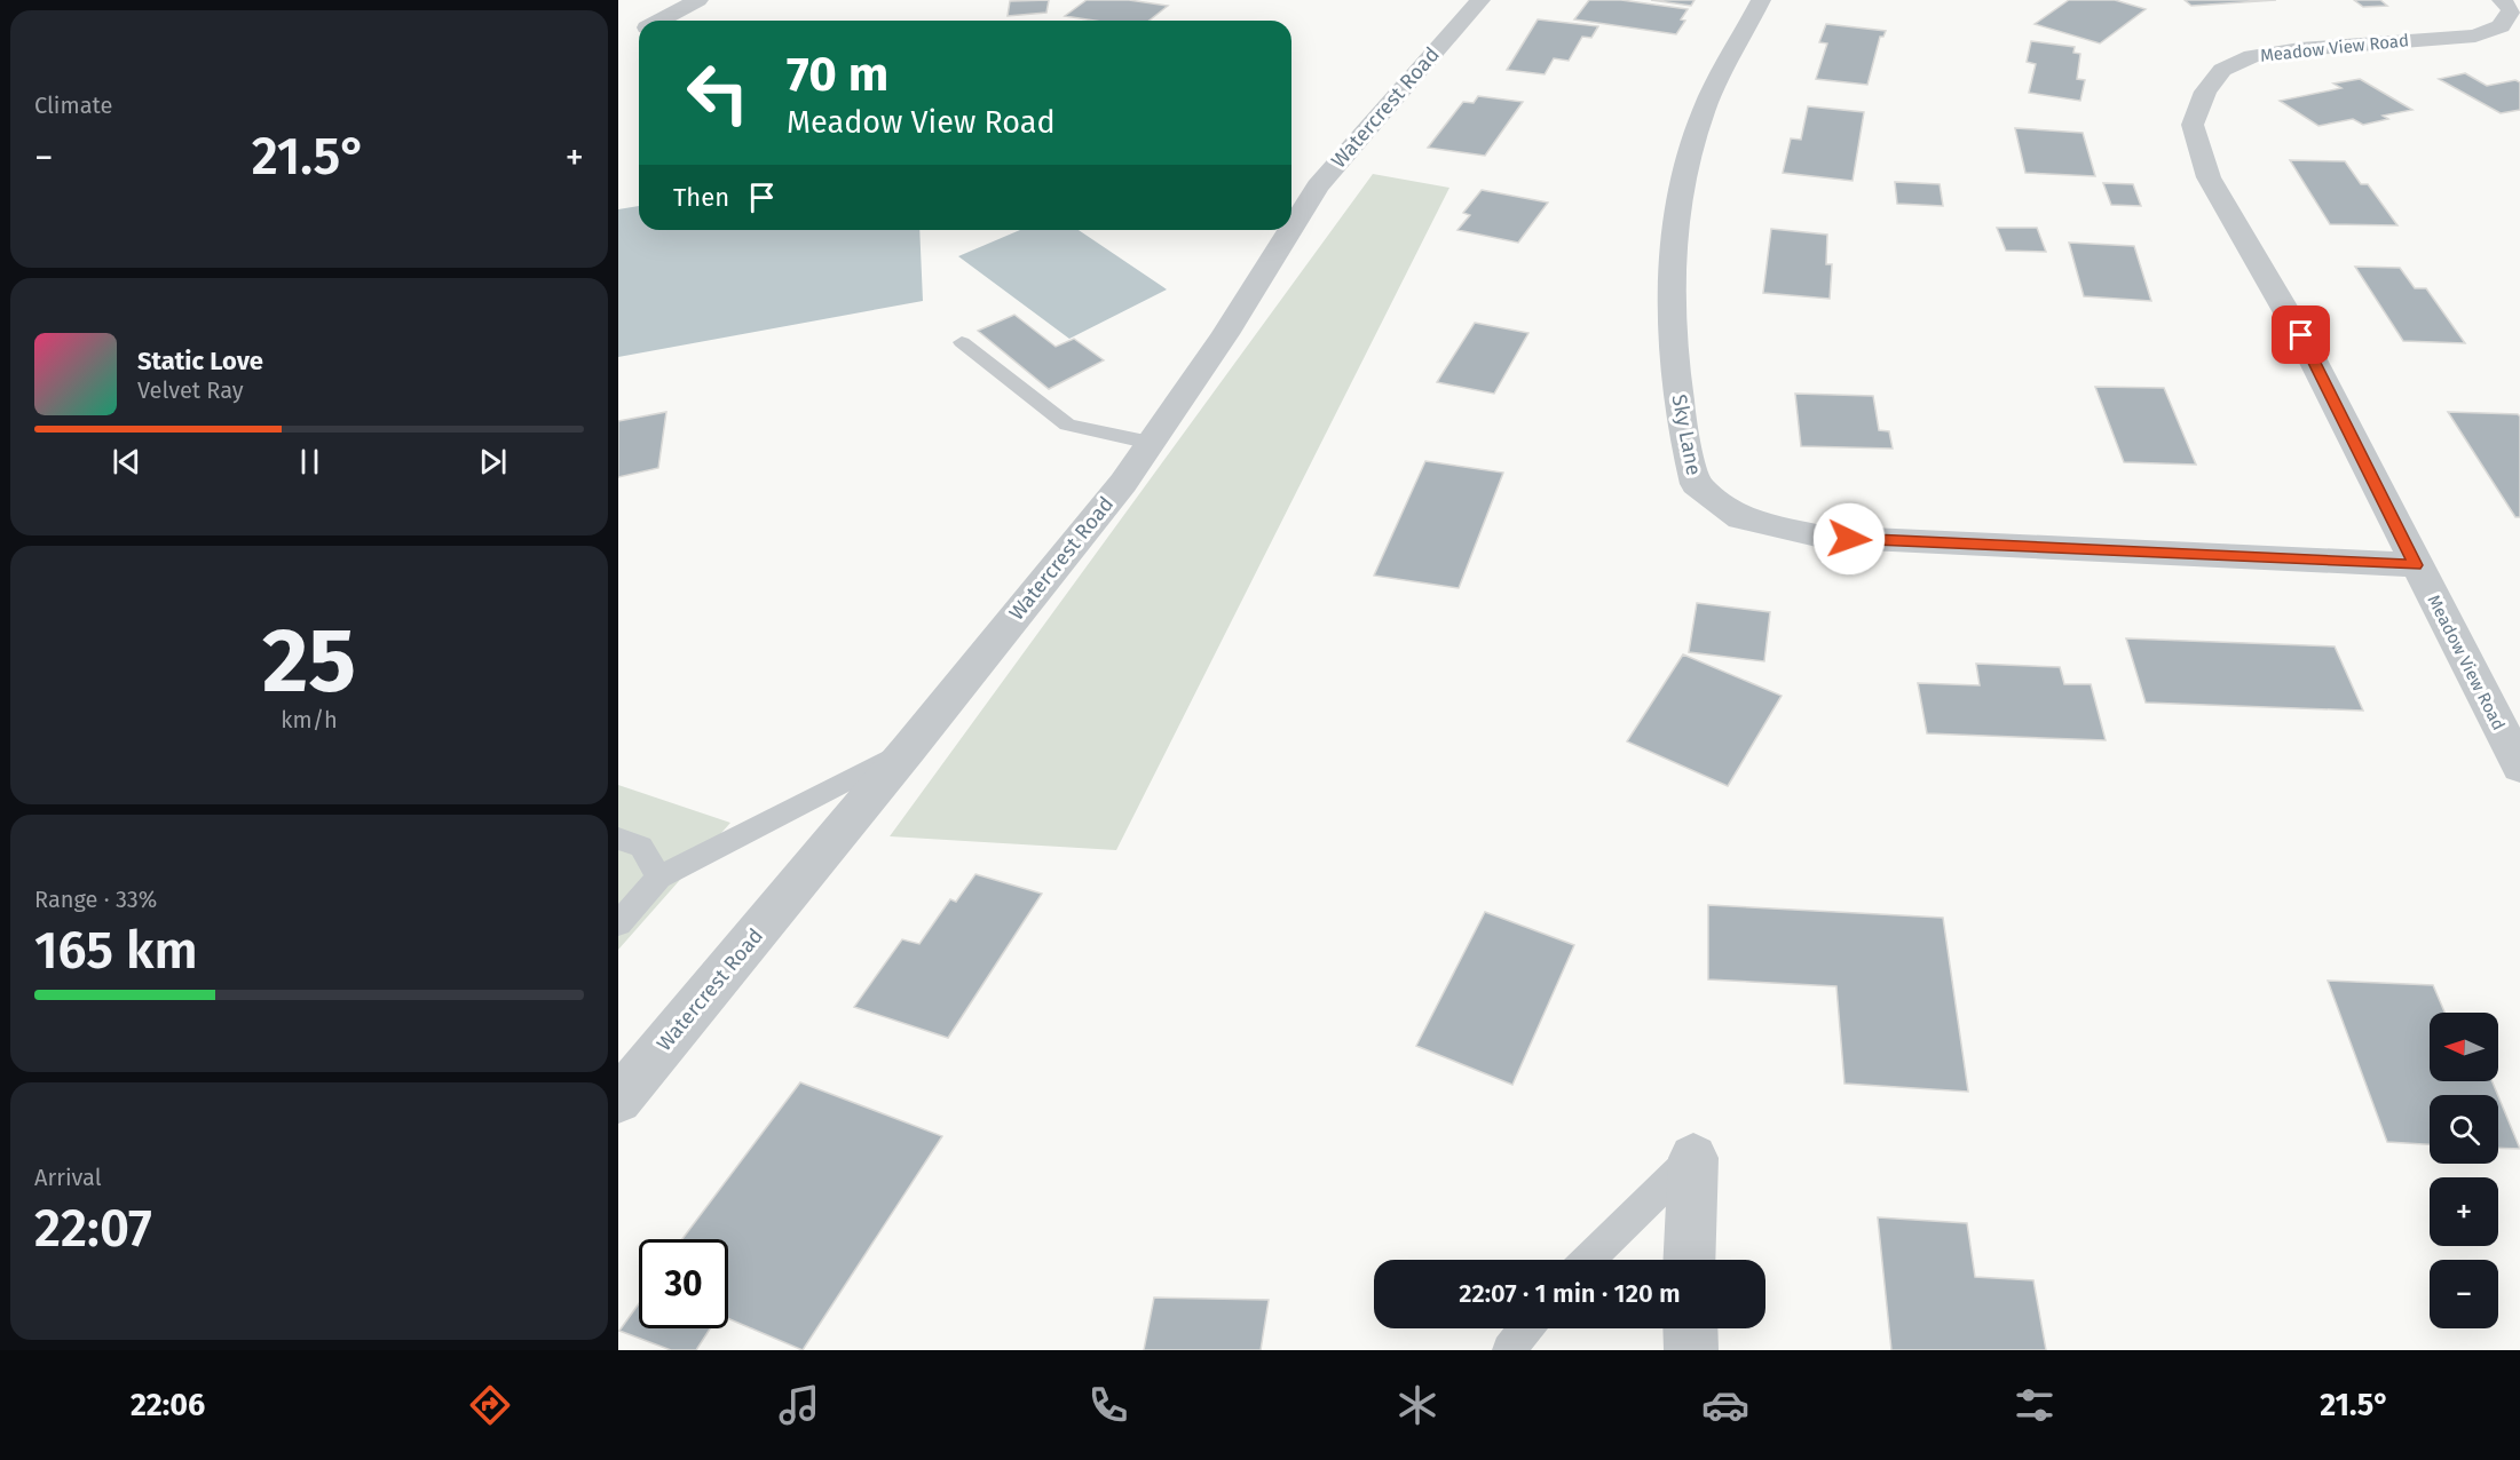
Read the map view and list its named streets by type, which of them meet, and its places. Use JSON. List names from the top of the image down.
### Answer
{
  "streets": {
    "street": ["Meadow View Road", "Watercrest Road", "Sky Lane"]
  },
  "crossings": [
    ["Meadow View Road", "Sky Lane"]
  ],
  "north": "left",
  "page": {
    "tile": [
      "Climate",
      ["25", "km/h"],
      ["Range · 33%", "165 km"],
      ["Arrival", "22:07"]
    ],
    "turn": ["70 m", "Meadow View Road"],
    "heat": ["−", "21.5°", "+"],
    "then": "Then",
    "song": ["Static Love", "Velvet Ray"],
    "map_buttons": ["+", "−"],
    "limit": "30",
    "trip": "22:07 · 1 min · 120 m",
    "tabs": ["22:06", "21.5°"]
  }
}
